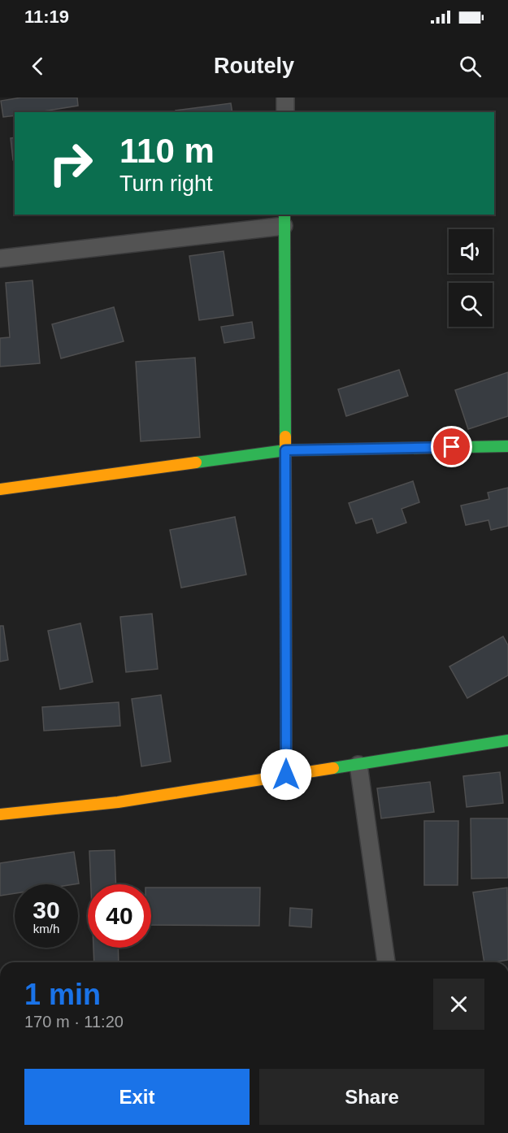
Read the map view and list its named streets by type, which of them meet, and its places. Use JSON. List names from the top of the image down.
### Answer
{
  "page": {
    "status": "11:19",
    "header": "Routely",
    "turn": ["110 m", "Turn right"],
    "speed": "30 km/h",
    "limit": "40",
    "heading": ["1 min", "170 m · 11:20"],
    "buttons": ["Exit", "Share"]
  }
}
